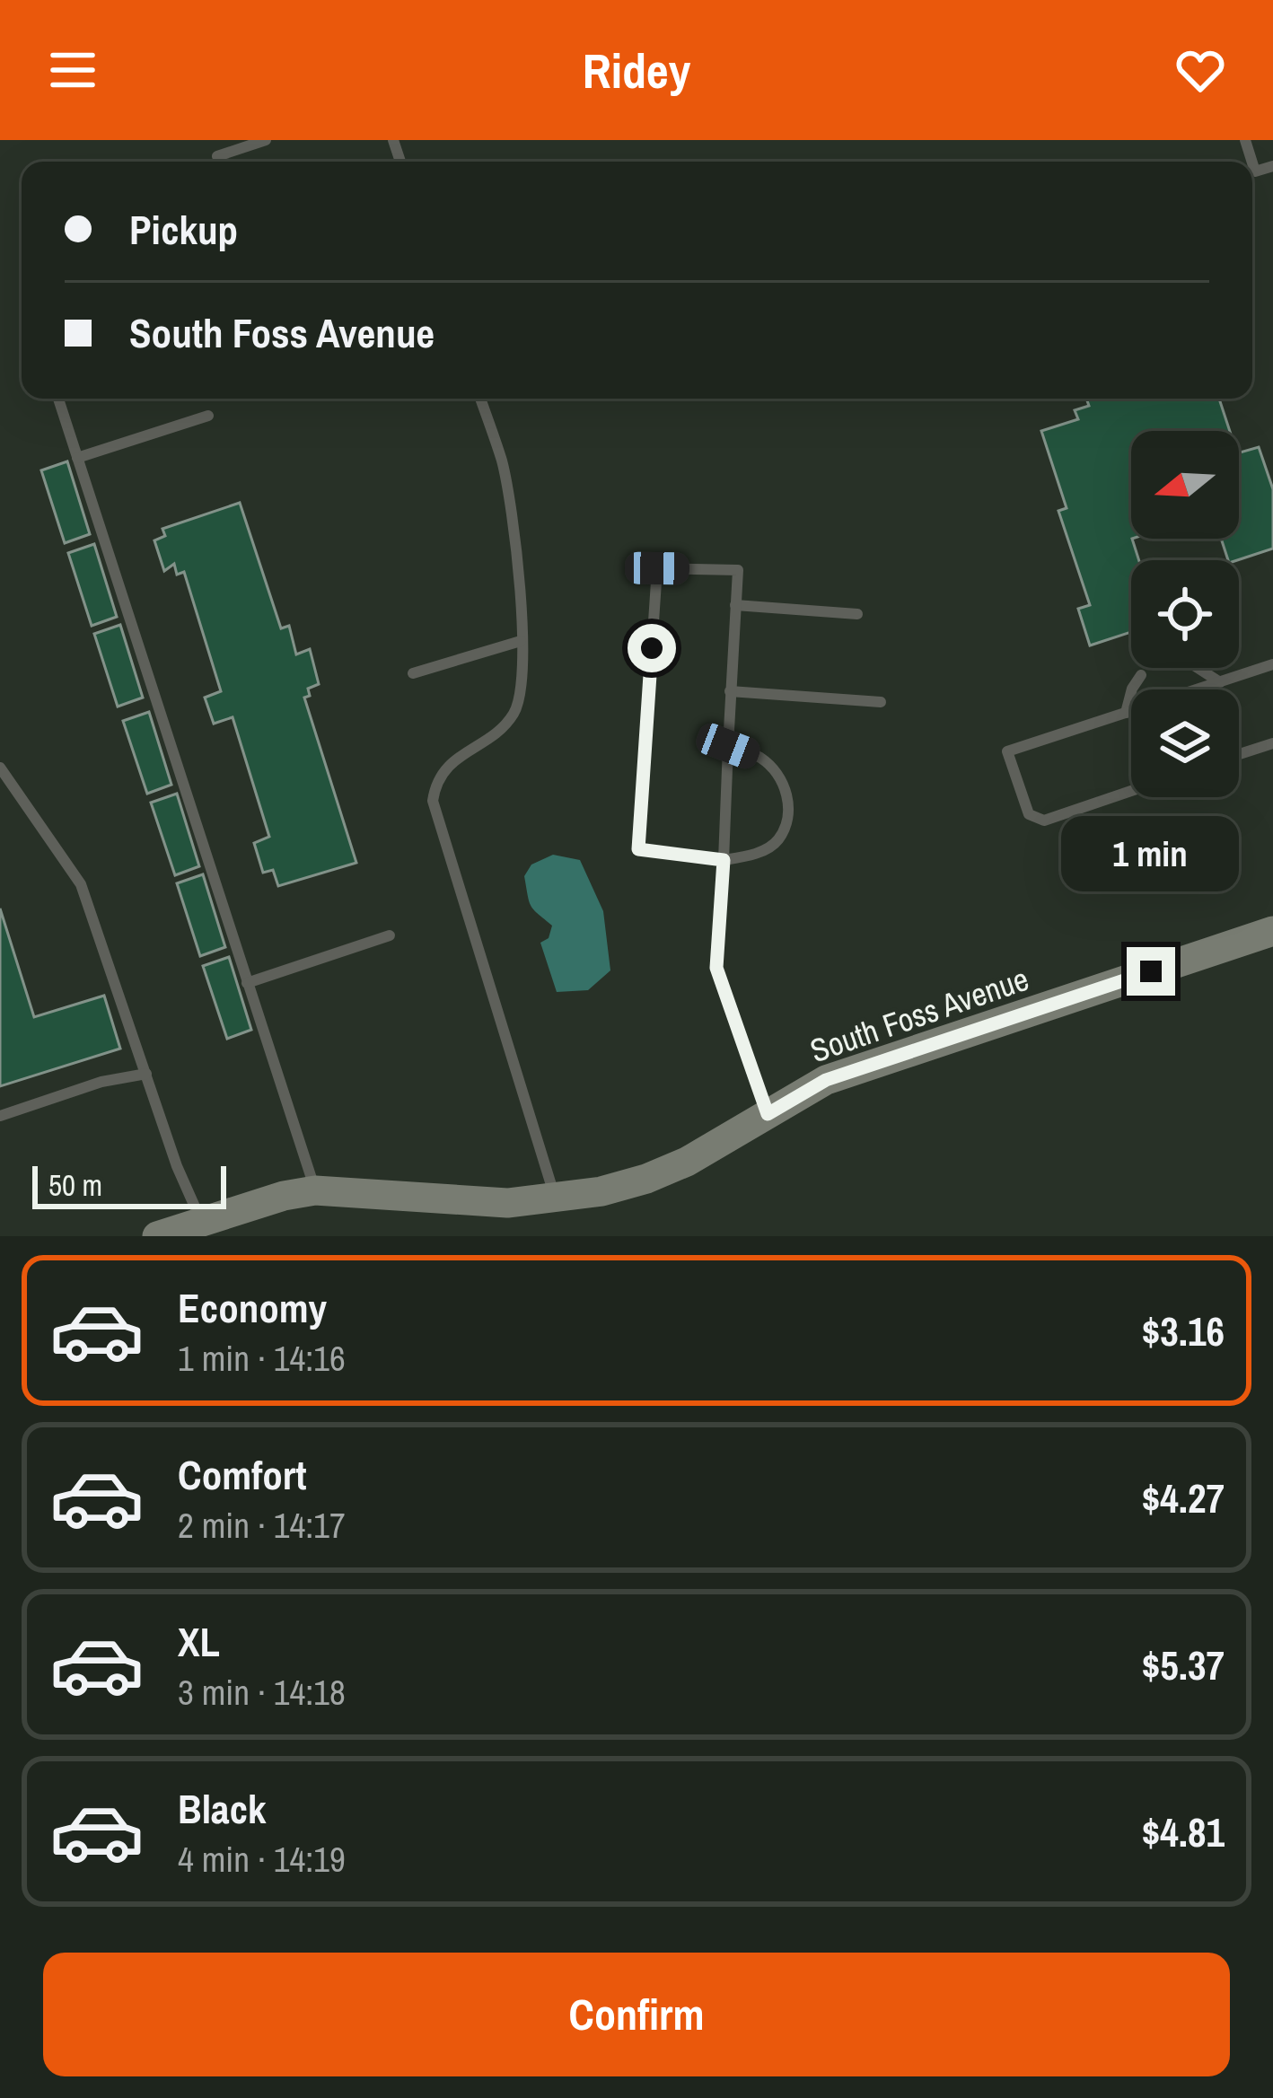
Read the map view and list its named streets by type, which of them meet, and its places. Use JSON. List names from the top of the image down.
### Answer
{
  "streets": {
    "street": ["South Foss Avenue"]
  },
  "scale_bar": "50 m",
  "north": "left",
  "page": {
    "header": "Ridey",
    "banner": ["Pickup", "South Foss Avenue"],
    "bubble": "1 min",
    "scale": "50 m",
    "list": [
      {
        "name": "Economy",
        "note": "1 min · 14:16",
        "value": "$3.16"
      },
      {
        "name": "Comfort",
        "note": "2 min · 14:17",
        "value": "$4.27"
      },
      {
        "name": "XL",
        "note": "3 min · 14:18",
        "value": "$5.37"
      },
      {
        "name": "Black",
        "note": "4 min · 14:19",
        "value": "$4.81"
      }
    ],
    "buttons": "Confirm"
  }
}
